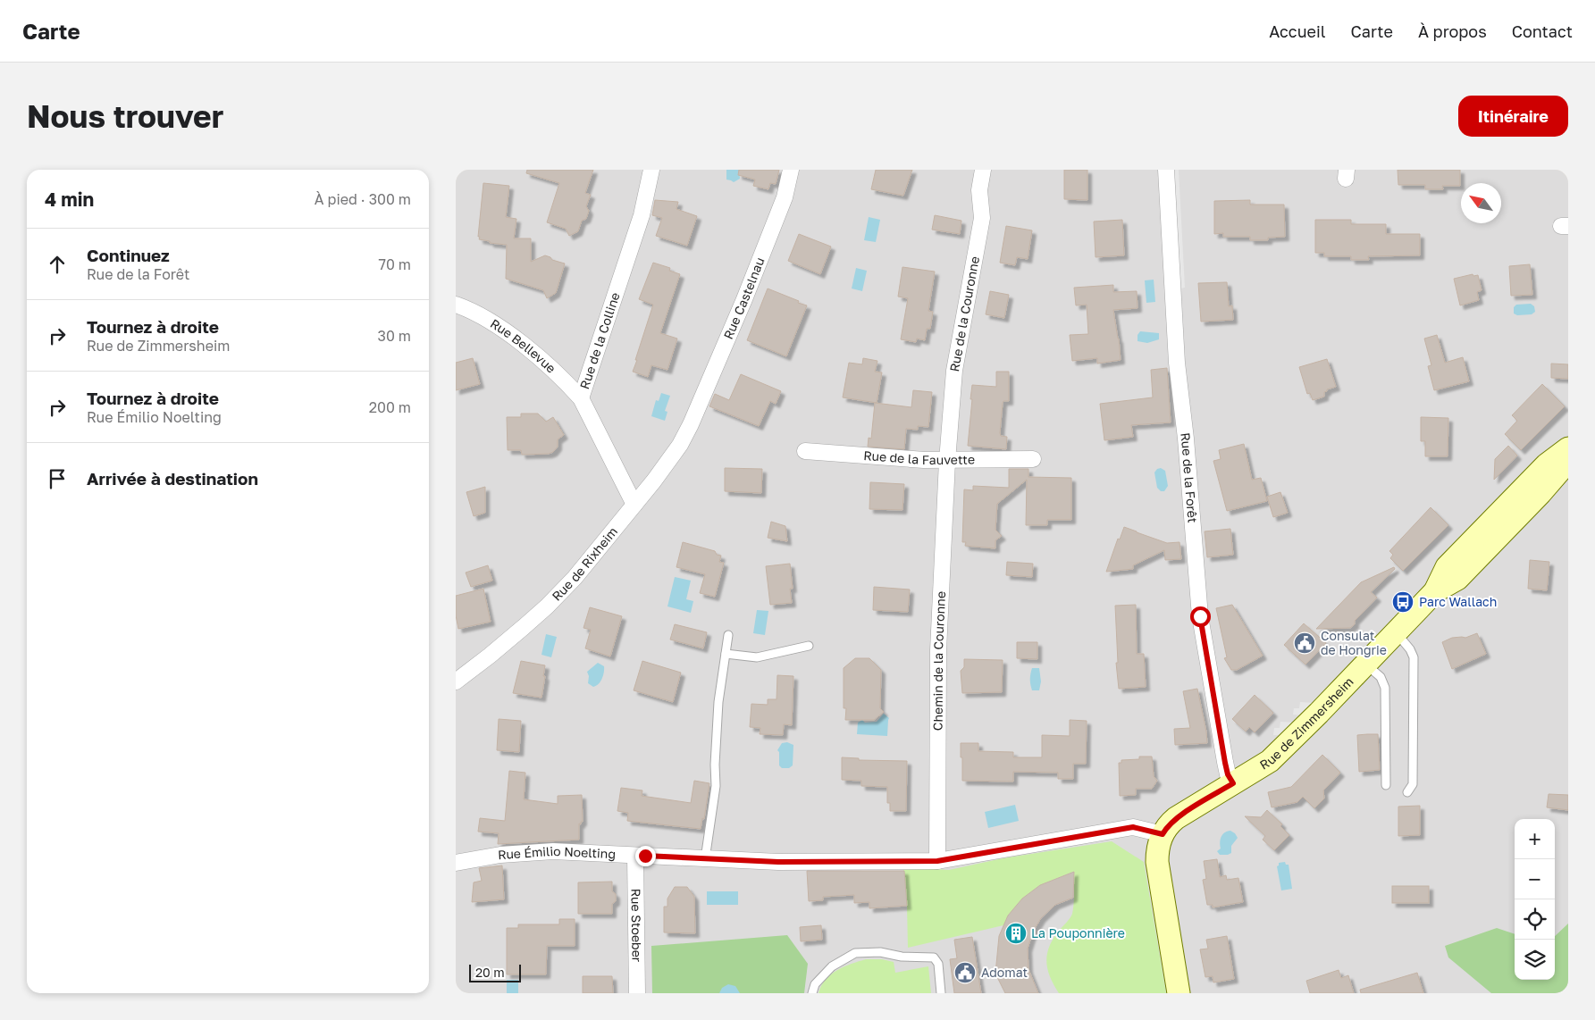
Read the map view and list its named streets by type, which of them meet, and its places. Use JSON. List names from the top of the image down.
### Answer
{
  "streets": {
    "main road": ["Rue de Zimmersheim"],
    "street": [
      "Rue Castelnau",
      "Rue de la Couronne",
      "Rue de la Colline",
      "Rue Bellevue",
      "Rue de la Fauvette",
      "Rue de la Forêt",
      "Rue de Rixheim",
      "Chemin de la Couronne",
      "Rue Émilio Noelting",
      "Rue Stoeber"
    ]
  },
  "crossings": [
    ["Rue Castelnau", "Rue de Rixheim"],
    ["Rue de la Couronne", "Rue de la Fauvette"],
    ["Rue de la Couronne", "Chemin de la Couronne"],
    ["Rue de la Colline", "Rue Bellevue"],
    ["Rue de la Colline", "Rue de Rixheim"],
    ["Rue de la Fauvette", "Chemin de la Couronne"],
    ["Rue de la Forêt", "Rue de Zimmersheim"],
    ["Chemin de la Couronne", "Rue Émilio Noelting"],
    ["Rue de Zimmersheim", "Rue Émilio Noelting"],
    ["Rue Émilio Noelting", "Rue Stoeber"]
  ],
  "places": {
    "bus stop": ["Parc Wallach"],
    "public building": ["Consulat de Hongrie", "Adomat"],
    "building": ["La Pouponnière"]
  },
  "scale_bar": "20 m",
  "north": "top left",
  "page": {
    "header": "Carte",
    "nav": [
      "Accueil",
      "Carte",
      "À propos",
      "Contact"
    ],
    "buttons": "Itinéraire",
    "title": "Nous trouver",
    "heading": ["4 min", "À pied · 300 m"],
    "list": [
      ["Continuez", "Rue de la Forêt", "70 m"],
      ["Tournez à droite", "Rue de Zimmersheim", "30 m"],
      ["Tournez à droite", "Rue Émilio Noelting", "200 m"],
      "Arrivée à destination"
    ],
    "map_buttons": ["+", "−"],
    "scale": "20 m"
  }
}
